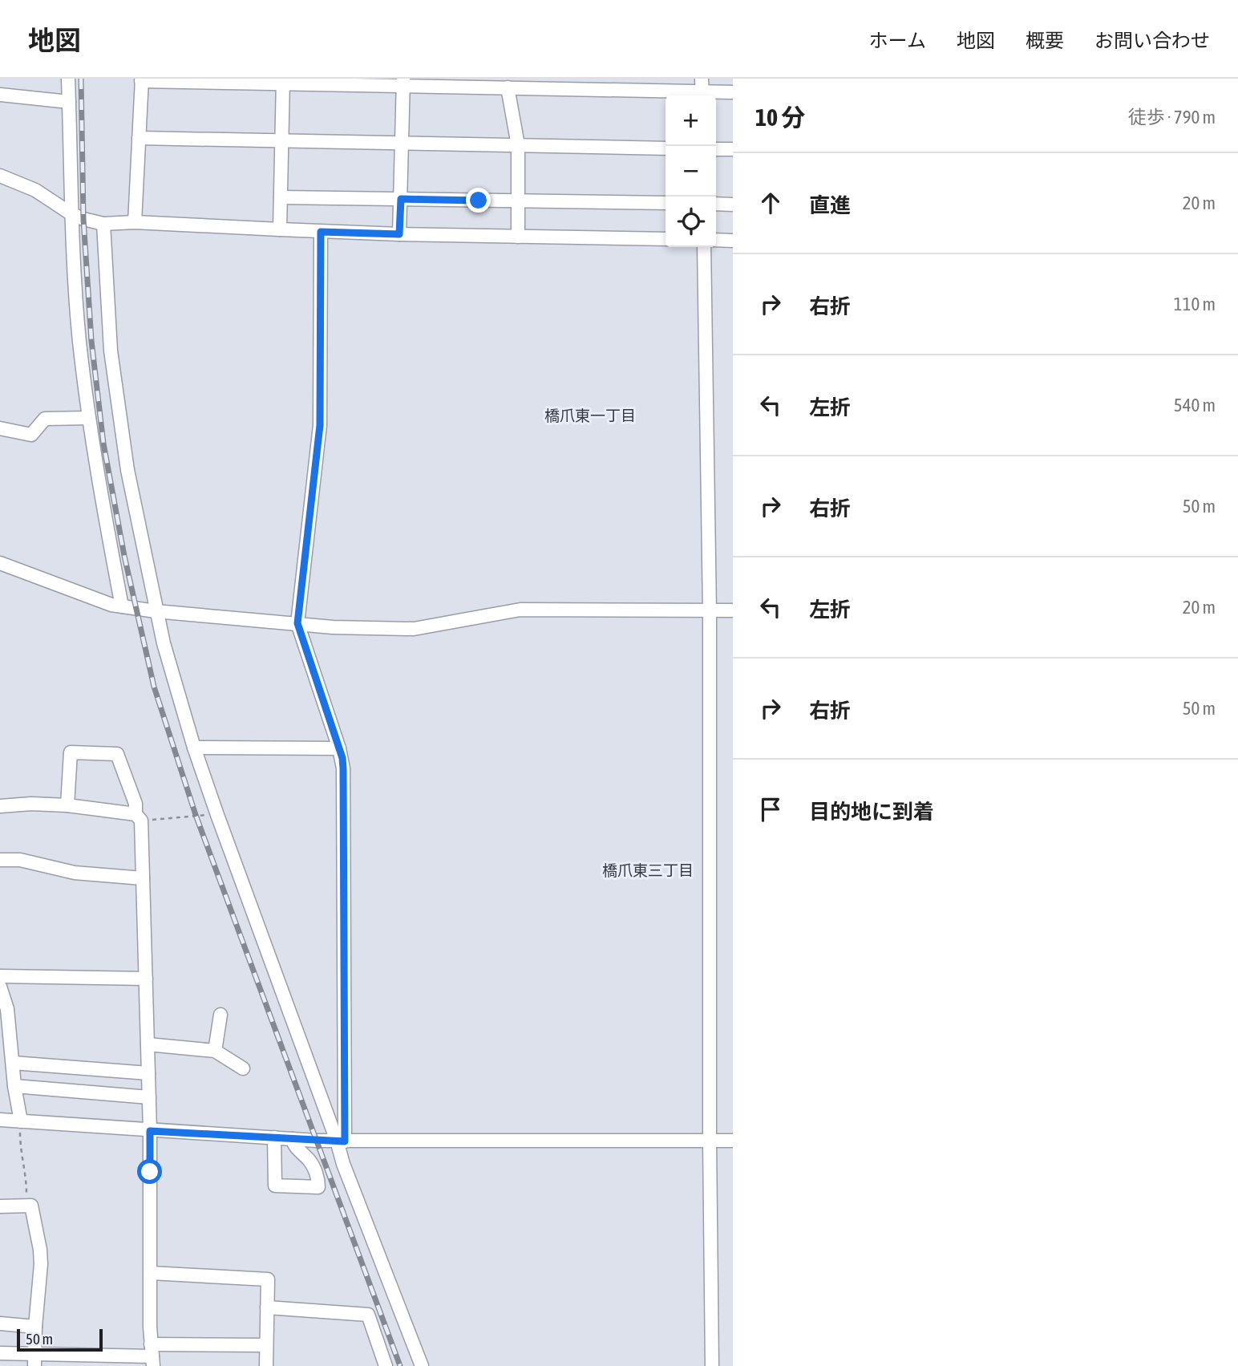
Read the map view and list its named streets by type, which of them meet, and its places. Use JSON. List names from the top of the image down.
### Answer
{
  "districts": ["橋爪東一丁目", "橋爪東三丁目"],
  "scale_bar": "50 m",
  "page": {
    "header": "地図",
    "nav": [
      "ホーム",
      "地図",
      "概要",
      "お問い合わせ"
    ],
    "heading": ["10 分", "徒歩 · 790 m"],
    "map_buttons": ["+", "−"],
    "list": [
      ["直進", "20 m"],
      ["右折", "110 m"],
      ["左折", "540 m"],
      ["右折", "50 m"],
      ["左折", "20 m"],
      ["右折", "50 m"],
      "目的地に到着"
    ],
    "scale": "50 m"
  }
}
